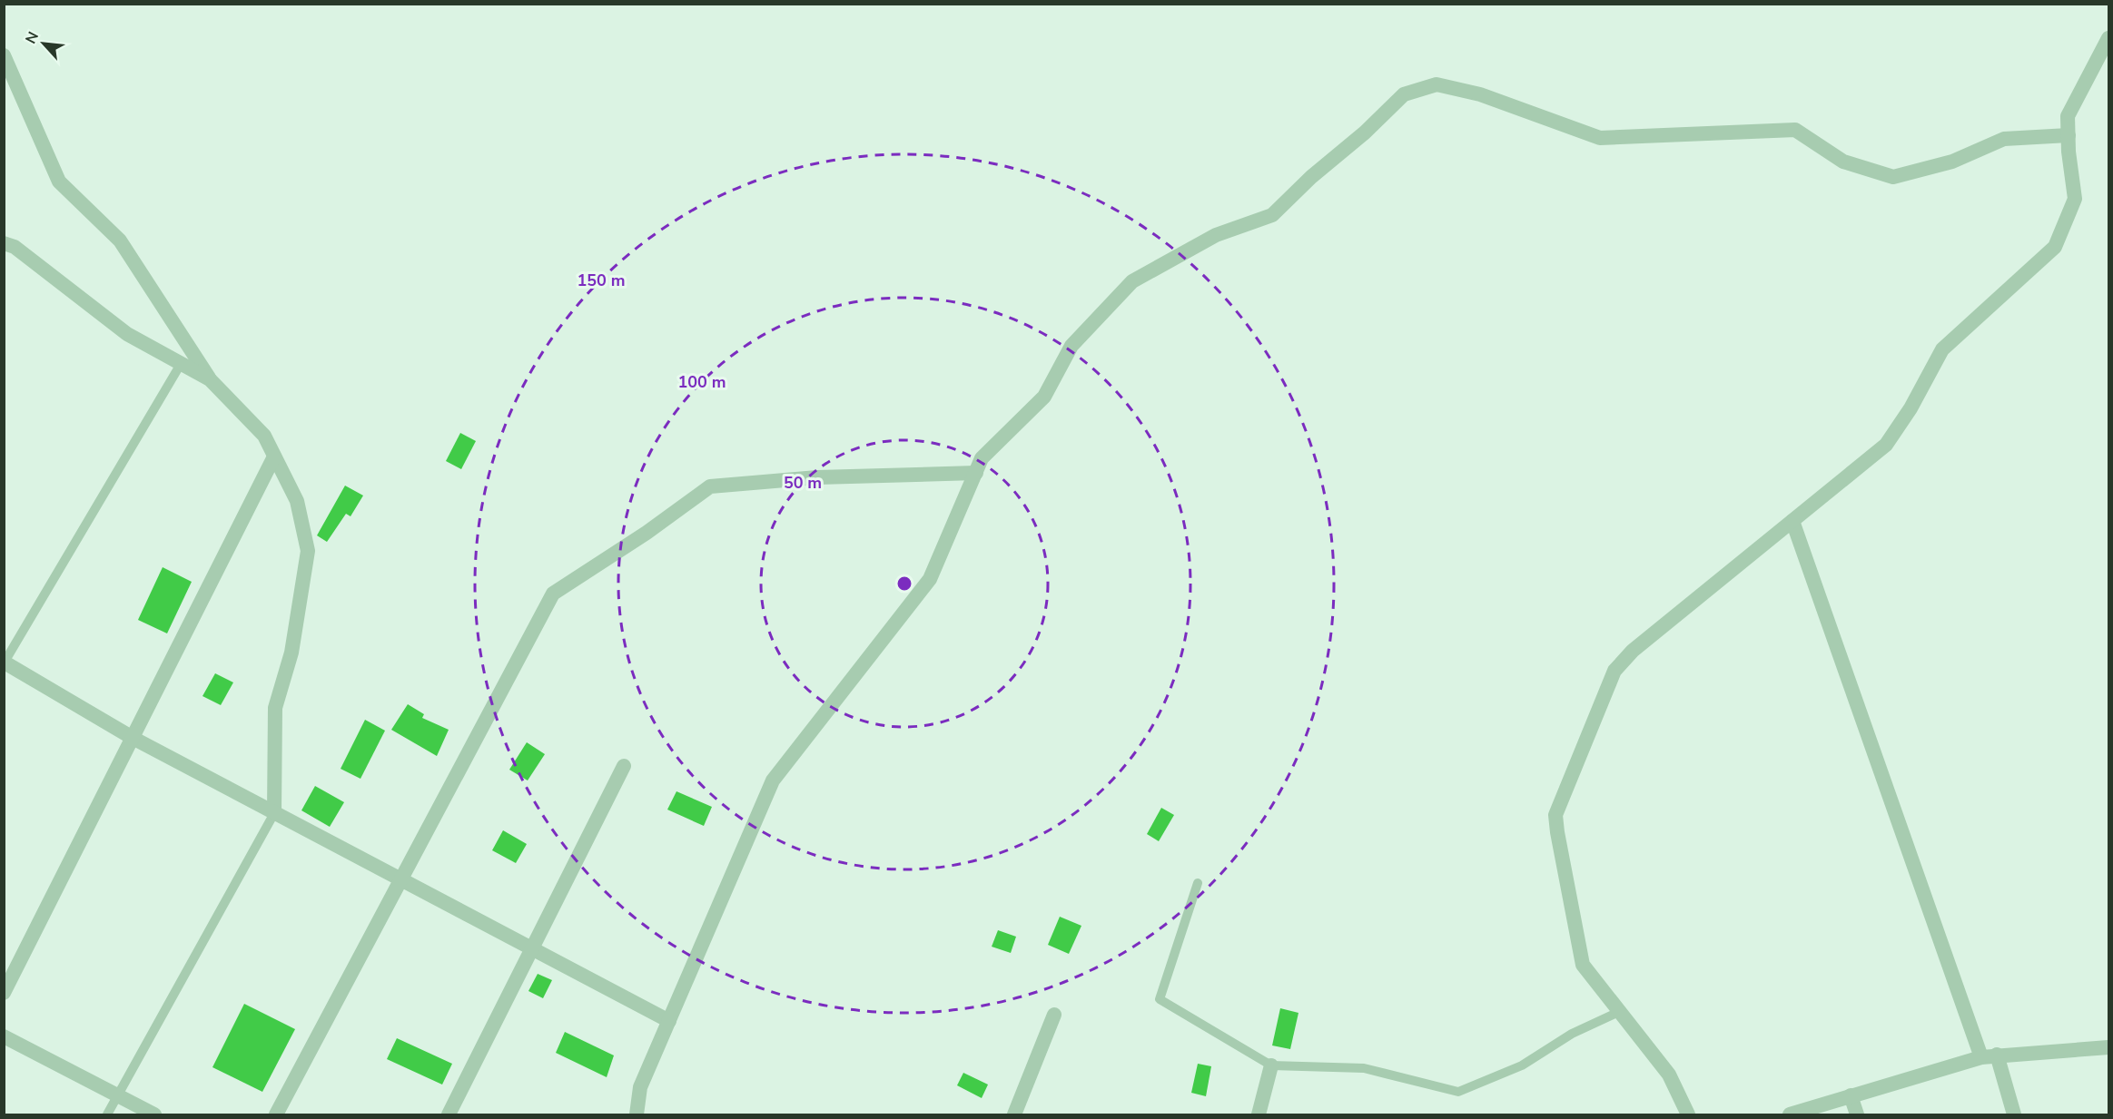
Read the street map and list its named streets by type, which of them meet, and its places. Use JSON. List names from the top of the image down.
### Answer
{
  "north": "top left",
  "rings": ["150 m", "100 m", "50 m"]
}
